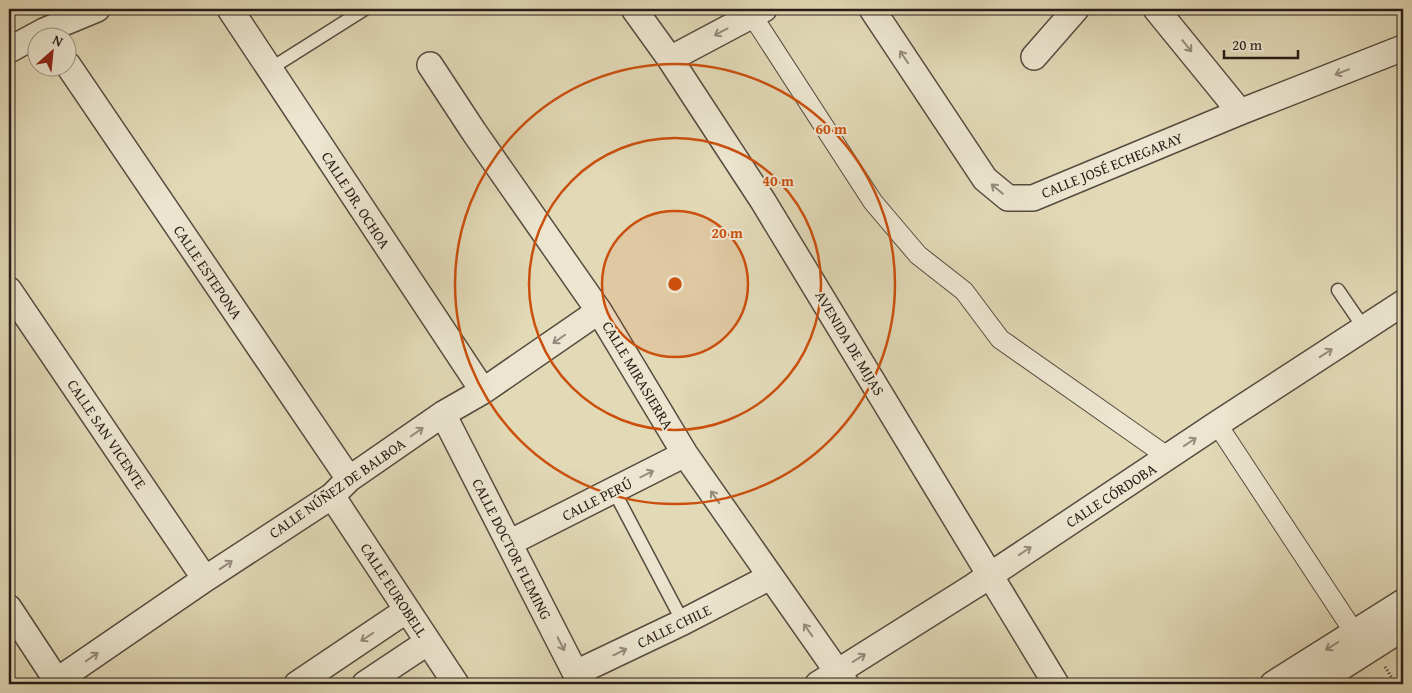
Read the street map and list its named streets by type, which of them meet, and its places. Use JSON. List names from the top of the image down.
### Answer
{
  "streets": {
    "street": [
      "CALLE JOSÉ ECHEGARAY",
      "CALLE DR. OCHOA",
      "CALLE ESTEPONA",
      "AVENIDA DE MIJAS",
      "CALLE MIRASIERRA",
      "CALLE SAN VICENTE",
      "CALLE NÚÑEZ DE BALBOA",
      "CALLE CÓRDOBA",
      "CALLE PERÚ",
      "CALLE DOCTOR FLEMING",
      "CALLE EUROBELL",
      "CALLE CHILE"
    ]
  },
  "crossings": [
    ["CALLE DR. OCHOA", "CALLE NÚÑEZ DE BALBOA"],
    ["CALLE ESTEPONA", "CALLE NÚÑEZ DE BALBOA"],
    ["CALLE ESTEPONA", "CALLE EUROBELL"],
    ["AVENIDA DE MIJAS", "CALLE CÓRDOBA"],
    ["CALLE MIRASIERRA", "CALLE NÚÑEZ DE BALBOA"],
    ["CALLE MIRASIERRA", "CALLE CÓRDOBA"],
    ["CALLE MIRASIERRA", "CALLE PERÚ"],
    ["CALLE MIRASIERRA", "CALLE CHILE"],
    ["CALLE SAN VICENTE", "CALLE NÚÑEZ DE BALBOA"],
    ["CALLE NÚÑEZ DE BALBOA", "CALLE DOCTOR FLEMING"],
    ["CALLE NÚÑEZ DE BALBOA", "CALLE EUROBELL"],
    ["CALLE PERÚ", "CALLE DOCTOR FLEMING"],
    ["CALLE DOCTOR FLEMING", "CALLE CHILE"]
  ],
  "one_way": [
    "CALLE JOSÉ ECHEGARAY",
    "CALLE MIRASIERRA",
    "CALLE CÓRDOBA",
    "CALLE PERÚ",
    "CALLE DOCTOR FLEMING",
    "CALLE CHILE"
  ],
  "scale_bar": "20 m",
  "north": "top right",
  "rings": ["60 m", "40 m", "20 m"]
}
